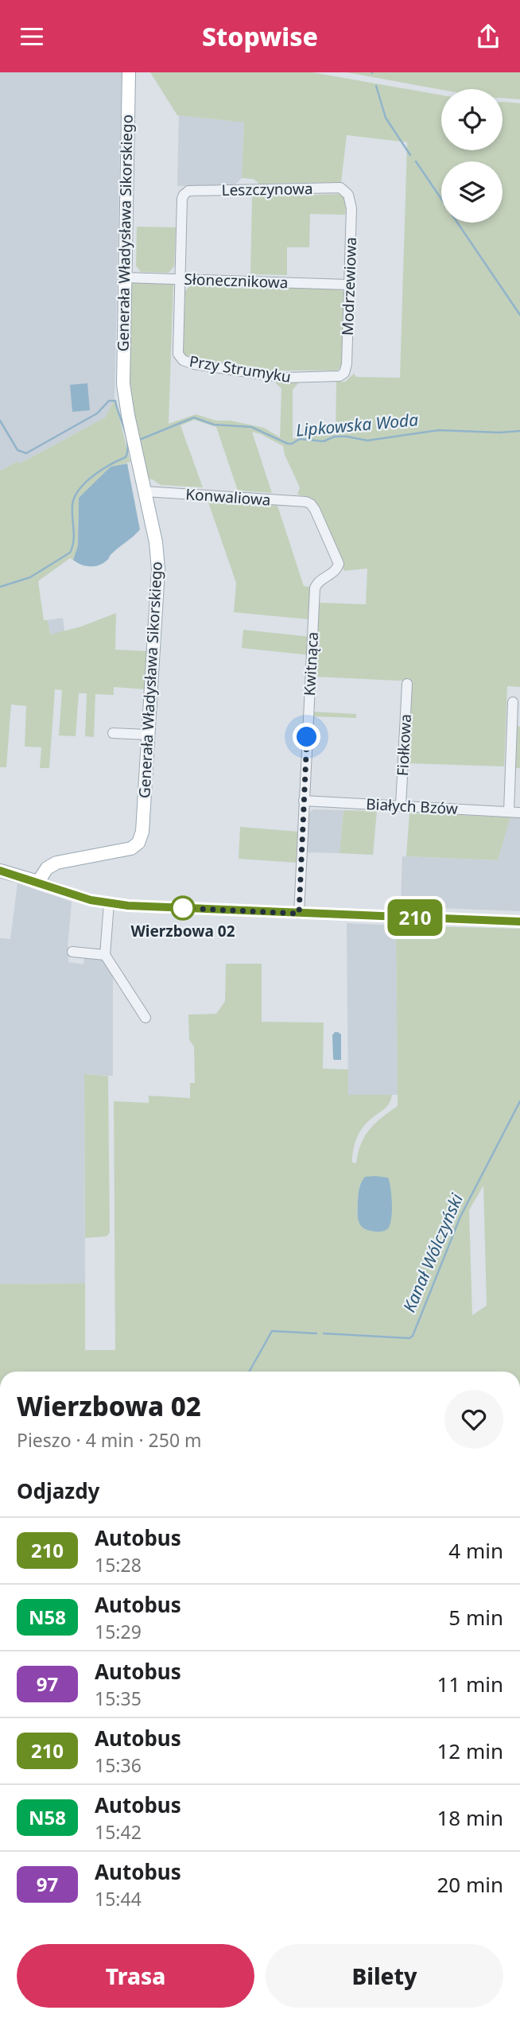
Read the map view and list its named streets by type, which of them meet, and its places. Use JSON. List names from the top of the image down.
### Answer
{
  "streets": {
    "main road": ["Generała Władysława Sikorskiego"],
    "street": [
      "Leszczynowa",
      "Słonecznikowa",
      "Modrzewiowa",
      "Przy Strumyku",
      "Konwaliowa",
      "Kwitnąca",
      "Fiołkowa",
      "Białych Bzów"
    ]
  },
  "crossings": [
    ["Leszczynowa", "Słonecznikowa"],
    ["Leszczynowa", "Modrzewiowa"],
    ["Leszczynowa", "Przy Strumyku"],
    ["Generała Władysława Sikorskiego", "Słonecznikowa"],
    ["Generała Władysława Sikorskiego", "Konwaliowa"],
    ["Słonecznikowa", "Modrzewiowa"],
    ["Słonecznikowa", "Przy Strumyku"],
    ["Modrzewiowa", "Przy Strumyku"],
    ["Konwaliowa", "Kwitnąca"],
    ["Kwitnąca", "Białych Bzów"],
    ["Fiołkowa", "Białych Bzów"]
  ],
  "water": ["Lipkowska Woda", "Kanał Wólczyński"],
  "places": ["Wierzbowa 02"],
  "lines": ["bus line 210"],
  "page": {
    "header": "Stopwise",
    "on_map": "210",
    "heading": [
      ["Wierzbowa 02", "Pieszo · 4 min · 250 m"],
      "Odjazdy"
    ],
    "list": [
      {
        "mark": "210",
        "name": "Autobus",
        "note": "15:28",
        "value": "4 min"
      },
      {
        "mark": "N58",
        "name": "Autobus",
        "note": "15:29",
        "value": "5 min"
      },
      {
        "mark": "97",
        "name": "Autobus",
        "note": "15:35",
        "value": "11 min"
      },
      {
        "mark": "210",
        "name": "Autobus",
        "note": "15:36",
        "value": "12 min"
      },
      {
        "mark": "N58",
        "name": "Autobus",
        "note": "15:42",
        "value": "18 min"
      },
      {
        "mark": "97",
        "name": "Autobus",
        "note": "15:44",
        "value": "20 min"
      }
    ],
    "buttons": ["Trasa", "Bilety"]
  }
}
